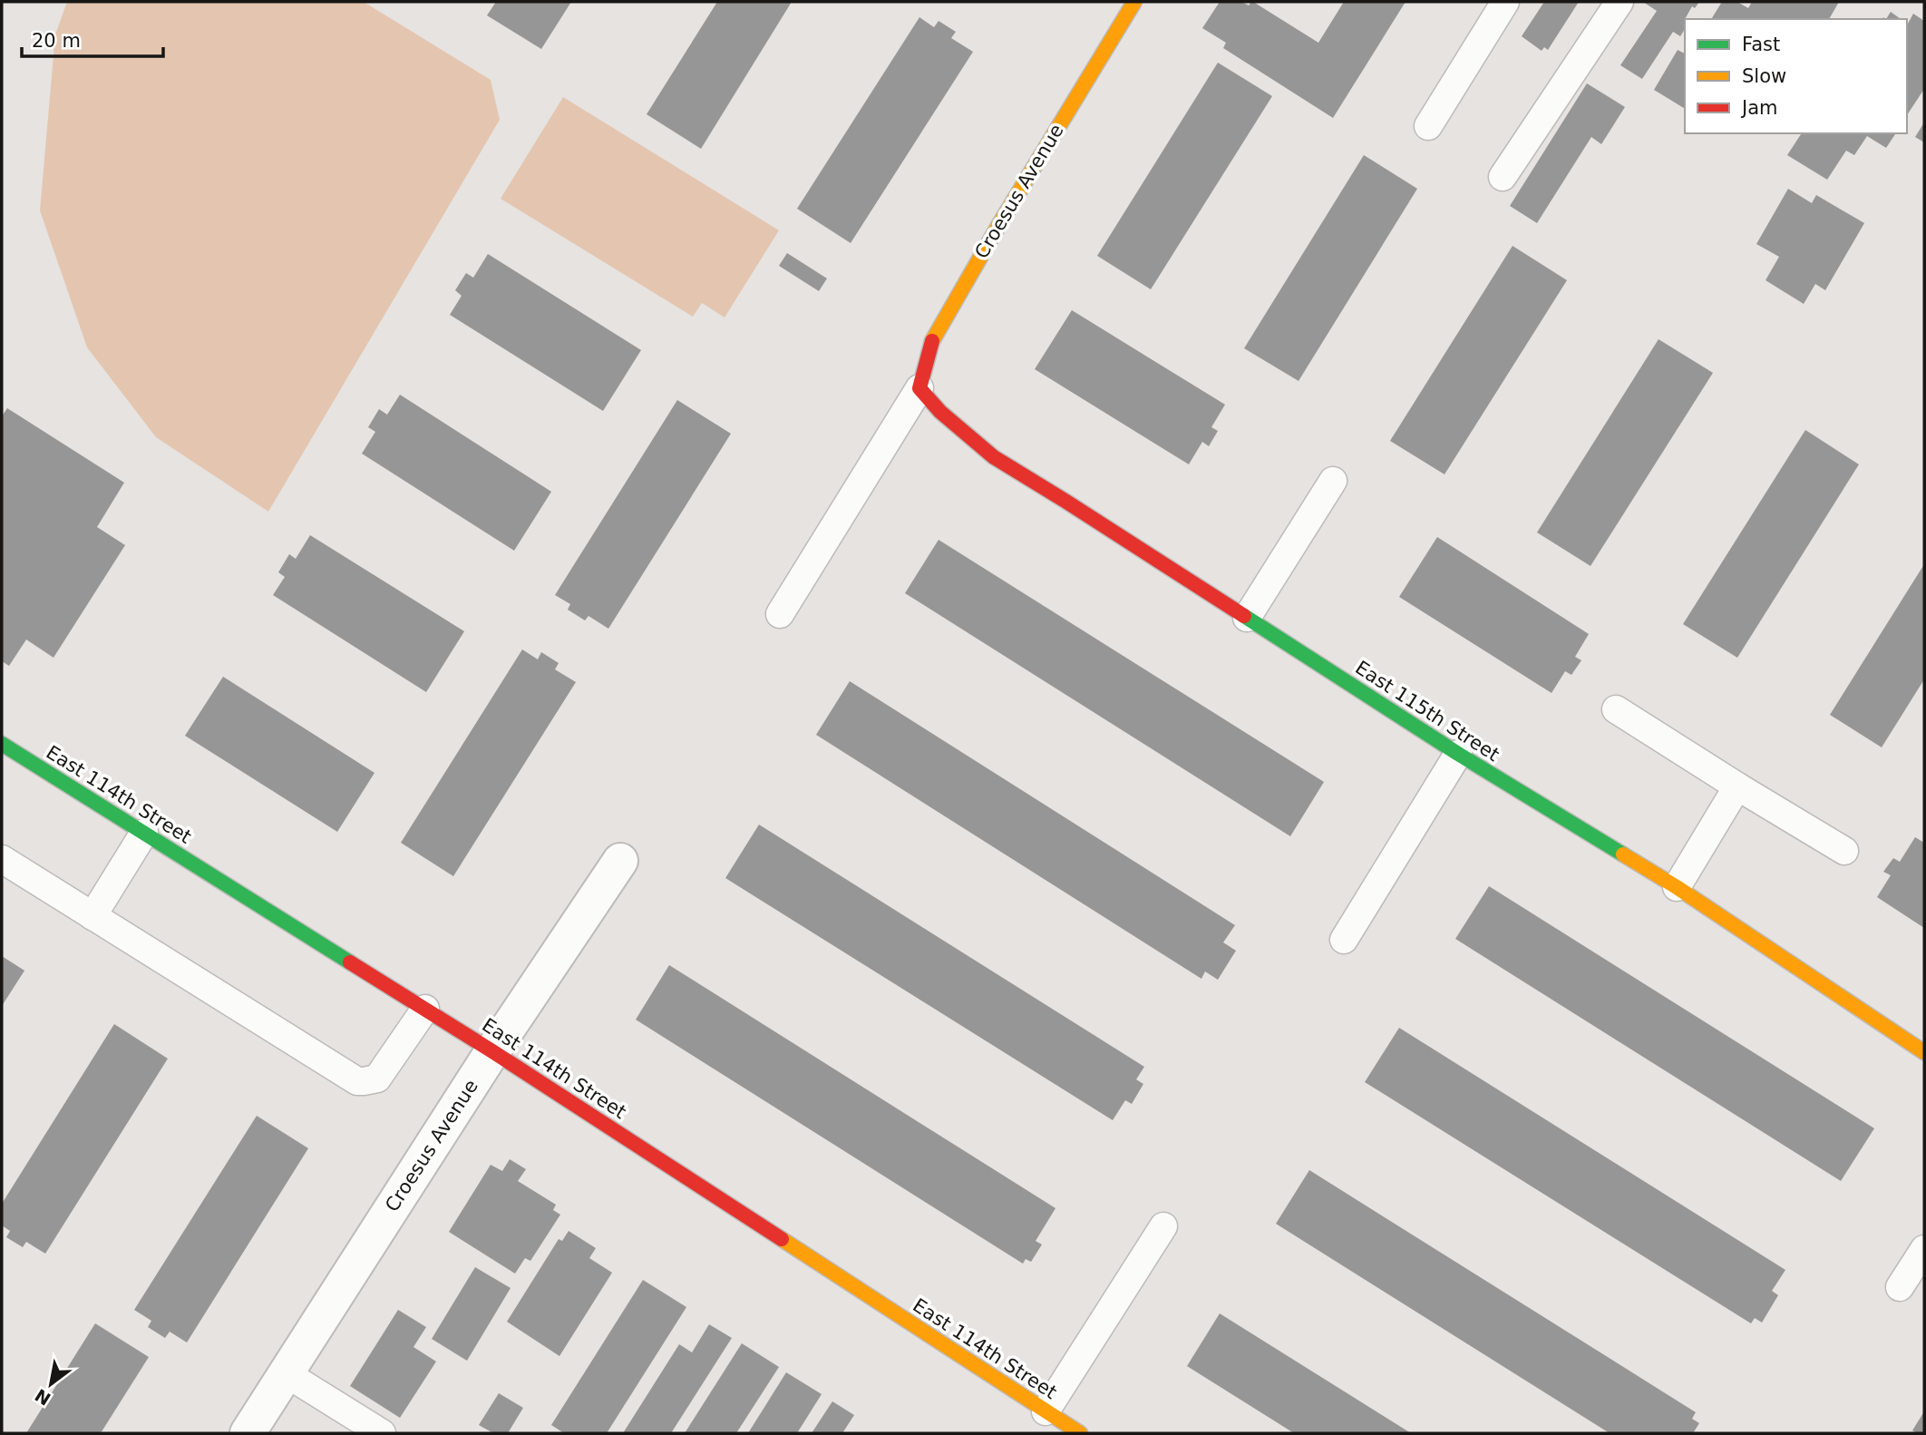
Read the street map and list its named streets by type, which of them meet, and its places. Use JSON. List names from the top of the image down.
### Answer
{
  "streets": {
    "street": ["Croesus Avenue", "East 115th Street", "East 114th Street"]
  },
  "crossings": [
    ["Croesus Avenue", "East 115th Street"],
    ["Croesus Avenue", "East 114th Street"]
  ],
  "legend": ["Fast", "Slow", "Jam"],
  "scale_bar": "20 m",
  "north": "bottom left"
}
